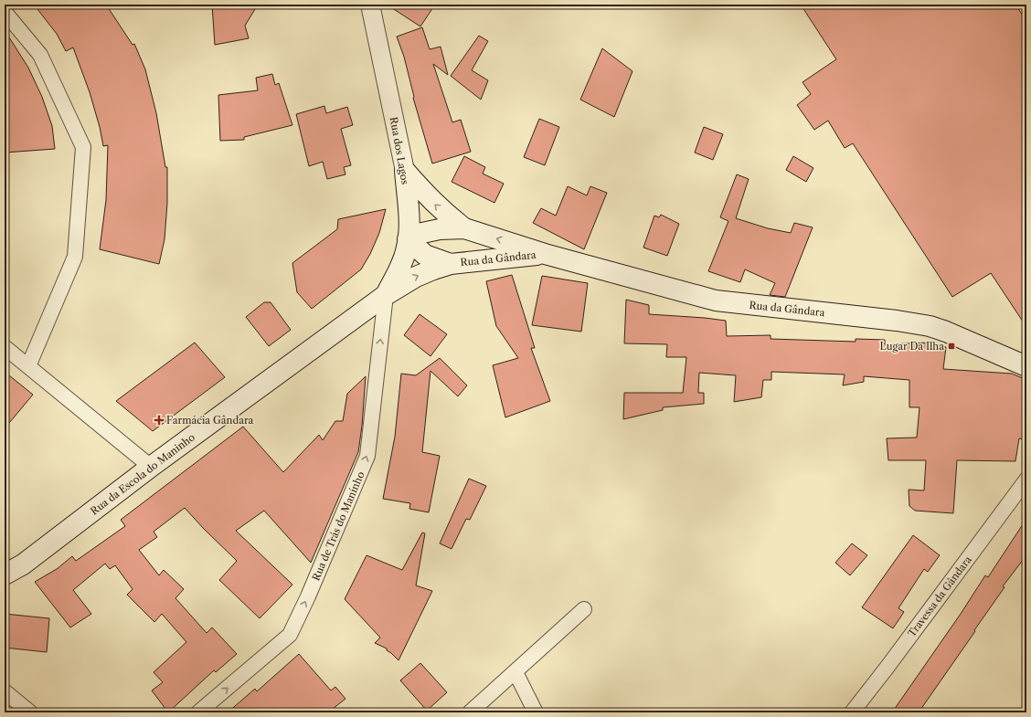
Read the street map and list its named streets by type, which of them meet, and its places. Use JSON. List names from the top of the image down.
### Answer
{
  "streets": {
    "main road": ["Rua dos Lagos", "Rua da Gândara", "Rua da Escola do Maninho"],
    "street": ["Rua de Trás do Manínho", "Travessa da Gândara"]
  },
  "crossings": [
    ["Rua dos Lagos", "Rua da Gândara"],
    ["Rua dos Lagos", "Rua da Escola do Maninho"],
    ["Rua dos Lagos", "Rua de Trás do Manínho"],
    ["Rua da Gândara", "Rua da Escola do Maninho"],
    ["Rua da Gândara", "Rua de Trás do Manínho"],
    ["Rua da Escola do Maninho", "Rua de Trás do Manínho"]
  ],
  "one_way": ["Rua de Trás do Manínho"],
  "places": {
    "transit": ["Lugar Da Ilha"],
    "health": ["Farmácia Gândara"]
  }
}
